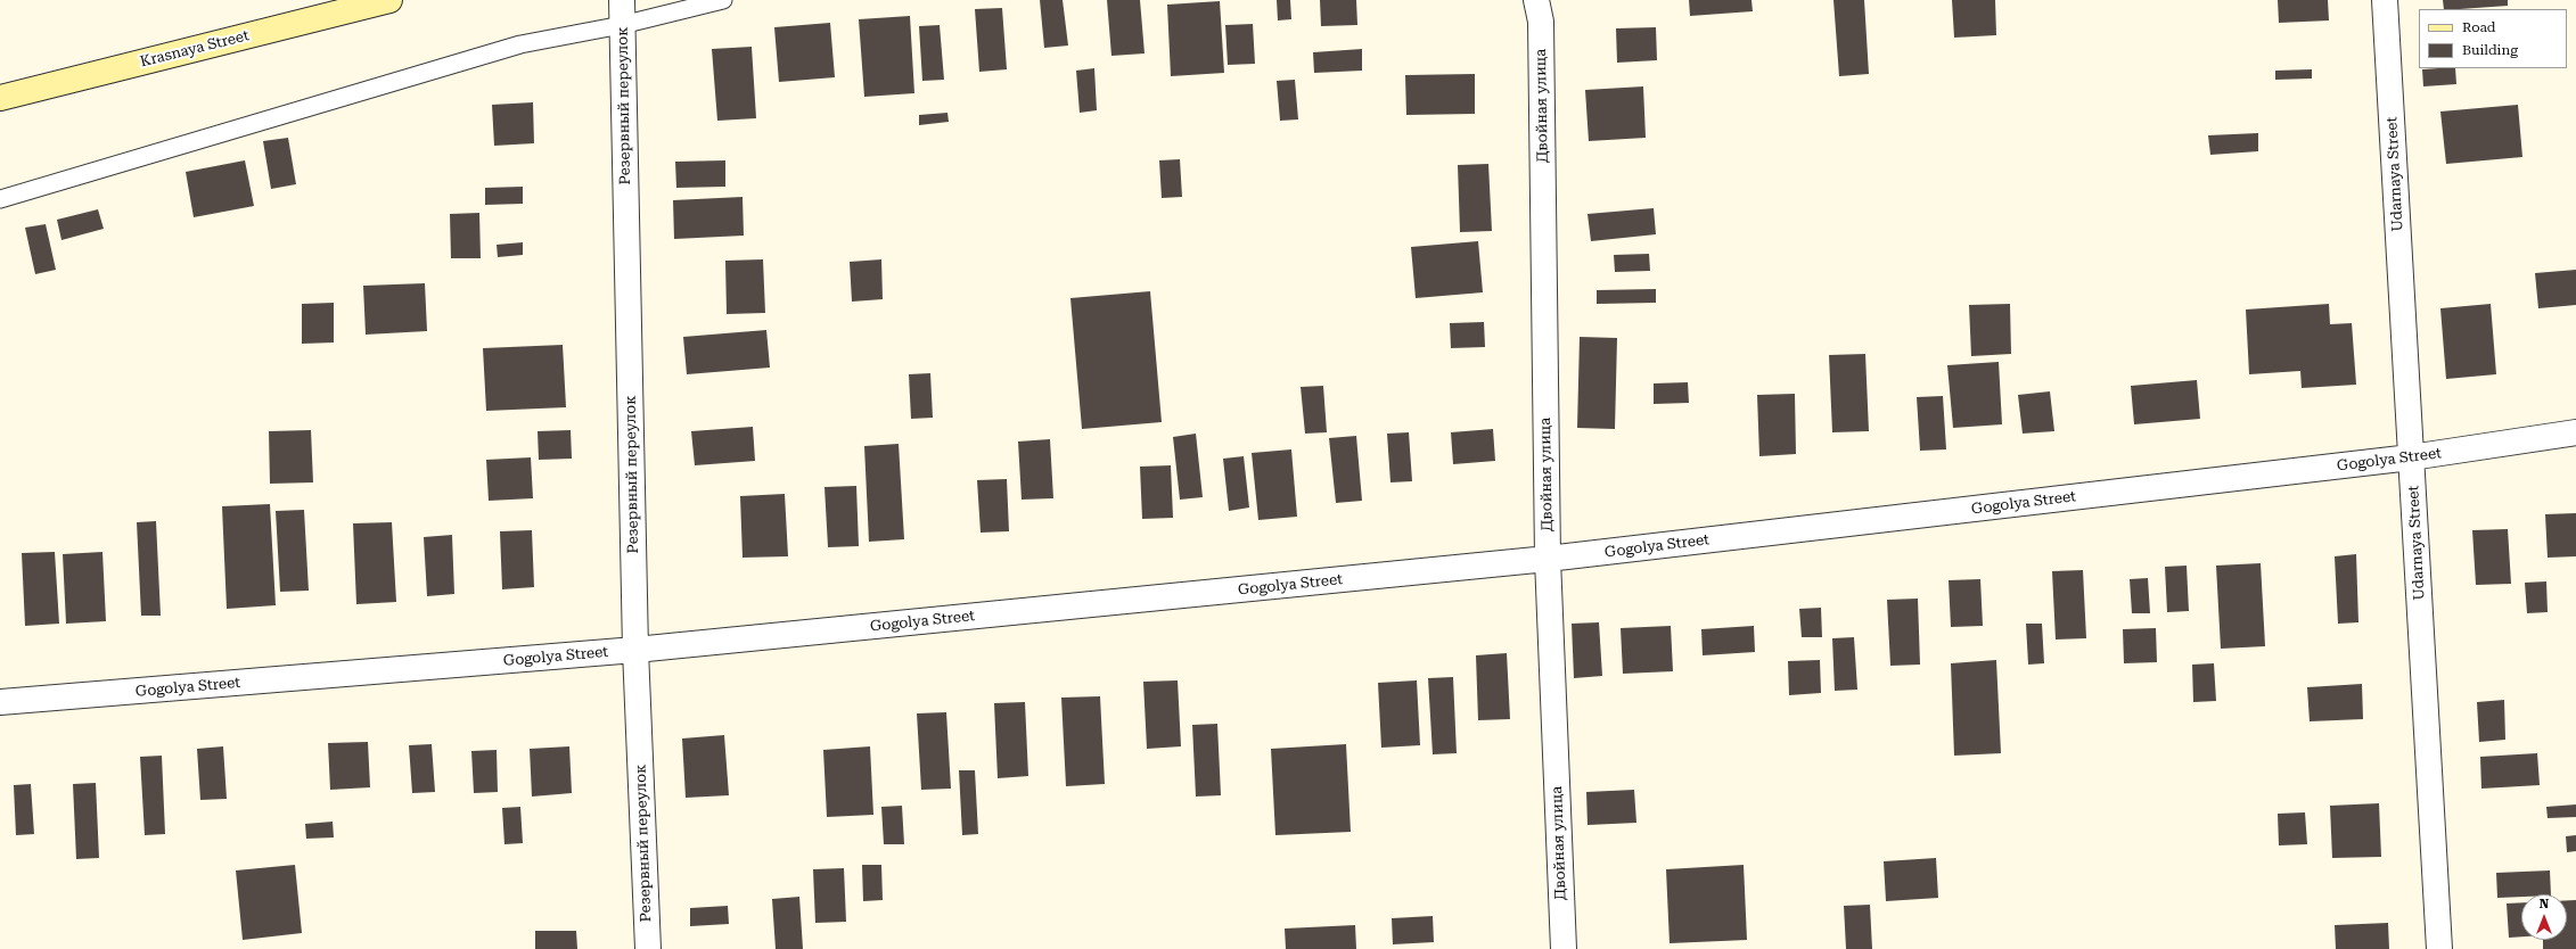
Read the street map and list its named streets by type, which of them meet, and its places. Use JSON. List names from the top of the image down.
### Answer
{
  "streets": {
    "main road": ["Krasnaya Street"],
    "street": [
      "Резервный переулок",
      "Двойная улица",
      "Udarnaya Street",
      "Gogolya Street"
    ]
  },
  "crossings": [
    ["Резервный переулок", "Gogolya Street"],
    ["Двойная улица", "Gogolya Street"],
    ["Udarnaya Street", "Gogolya Street"]
  ],
  "legend": ["Road", "Building"],
  "north": "top"
}
